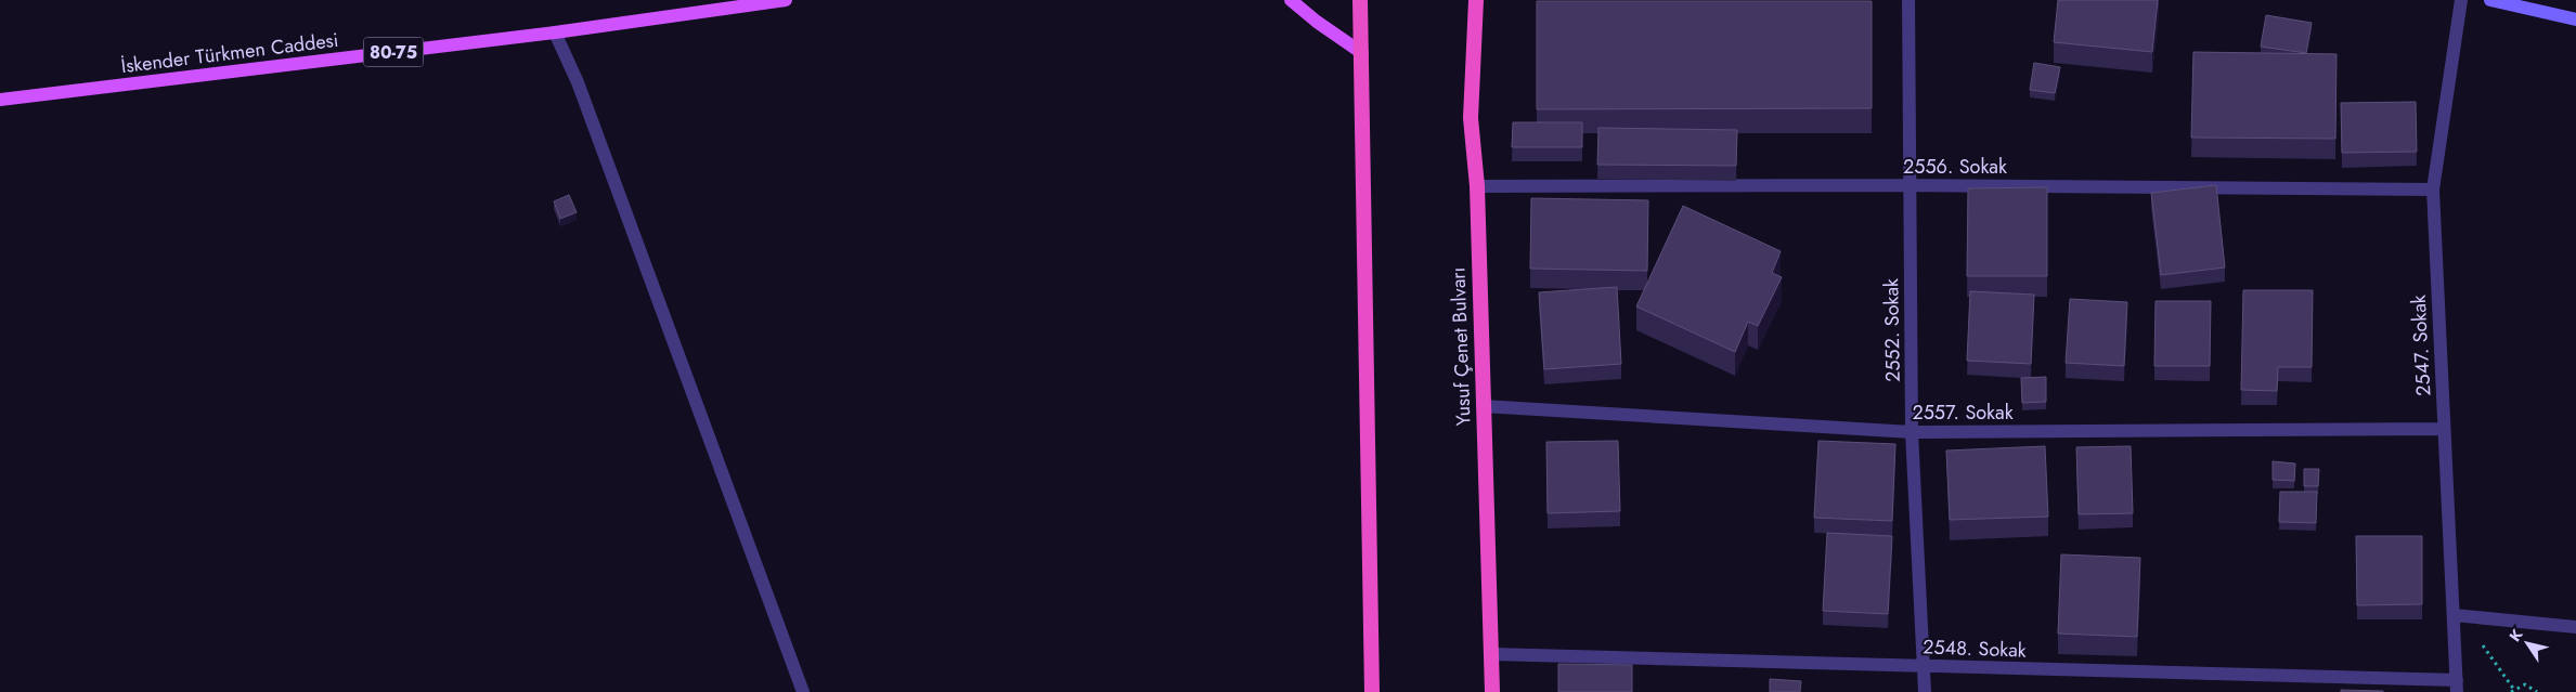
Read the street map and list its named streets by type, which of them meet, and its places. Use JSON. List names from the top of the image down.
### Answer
{
  "streets": {
    "highway": ["Yusuf Çenet Bulvarı"],
    "main road": ["80-75", "İskender Türkmen Caddesi"],
    "street": [
      "2556. Sokak",
      "2552. Sokak",
      "2547. Sokak",
      "2557. Sokak",
      "2548. Sokak"
    ]
  },
  "crossings": [
    ["2556. Sokak", "2552. Sokak"],
    ["2556. Sokak", "2547. Sokak"],
    ["2556. Sokak", "Yusuf Çenet Bulvarı"],
    ["2552. Sokak", "2557. Sokak"],
    ["2552. Sokak", "2548. Sokak"],
    ["2547. Sokak", "2557. Sokak"],
    ["2547. Sokak", "2548. Sokak"],
    ["Yusuf Çenet Bulvarı", "2557. Sokak"],
    ["Yusuf Çenet Bulvarı", "2548. Sokak"]
  ],
  "north": "top left"
}
